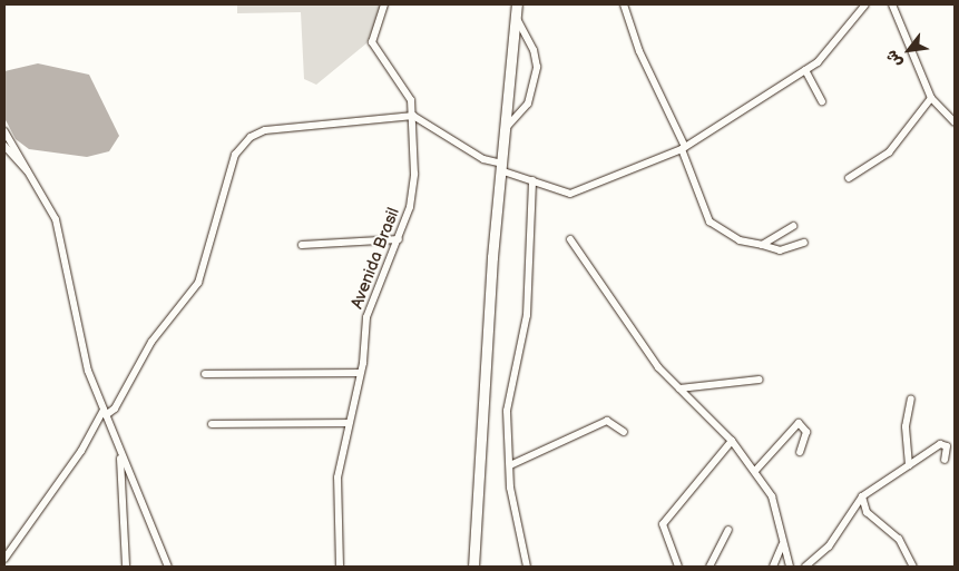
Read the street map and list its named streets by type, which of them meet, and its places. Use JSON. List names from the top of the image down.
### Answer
{
  "streets": {
    "street": ["Avenida Brasil"]
  },
  "north": "bottom left"
}
